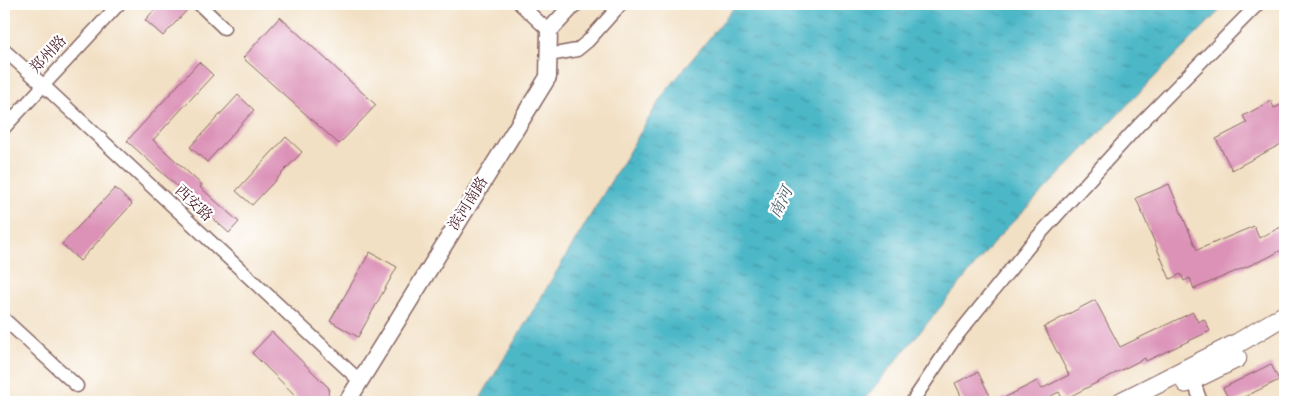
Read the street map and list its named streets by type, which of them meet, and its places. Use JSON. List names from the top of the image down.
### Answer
{
  "streets": {
    "main road": ["滨河南路"],
    "street": ["郑州路", "西安路"]
  },
  "crossings": [
    ["郑州路", "西安路"],
    ["西安路", "滨河南路"]
  ],
  "water": ["南河"]
}
